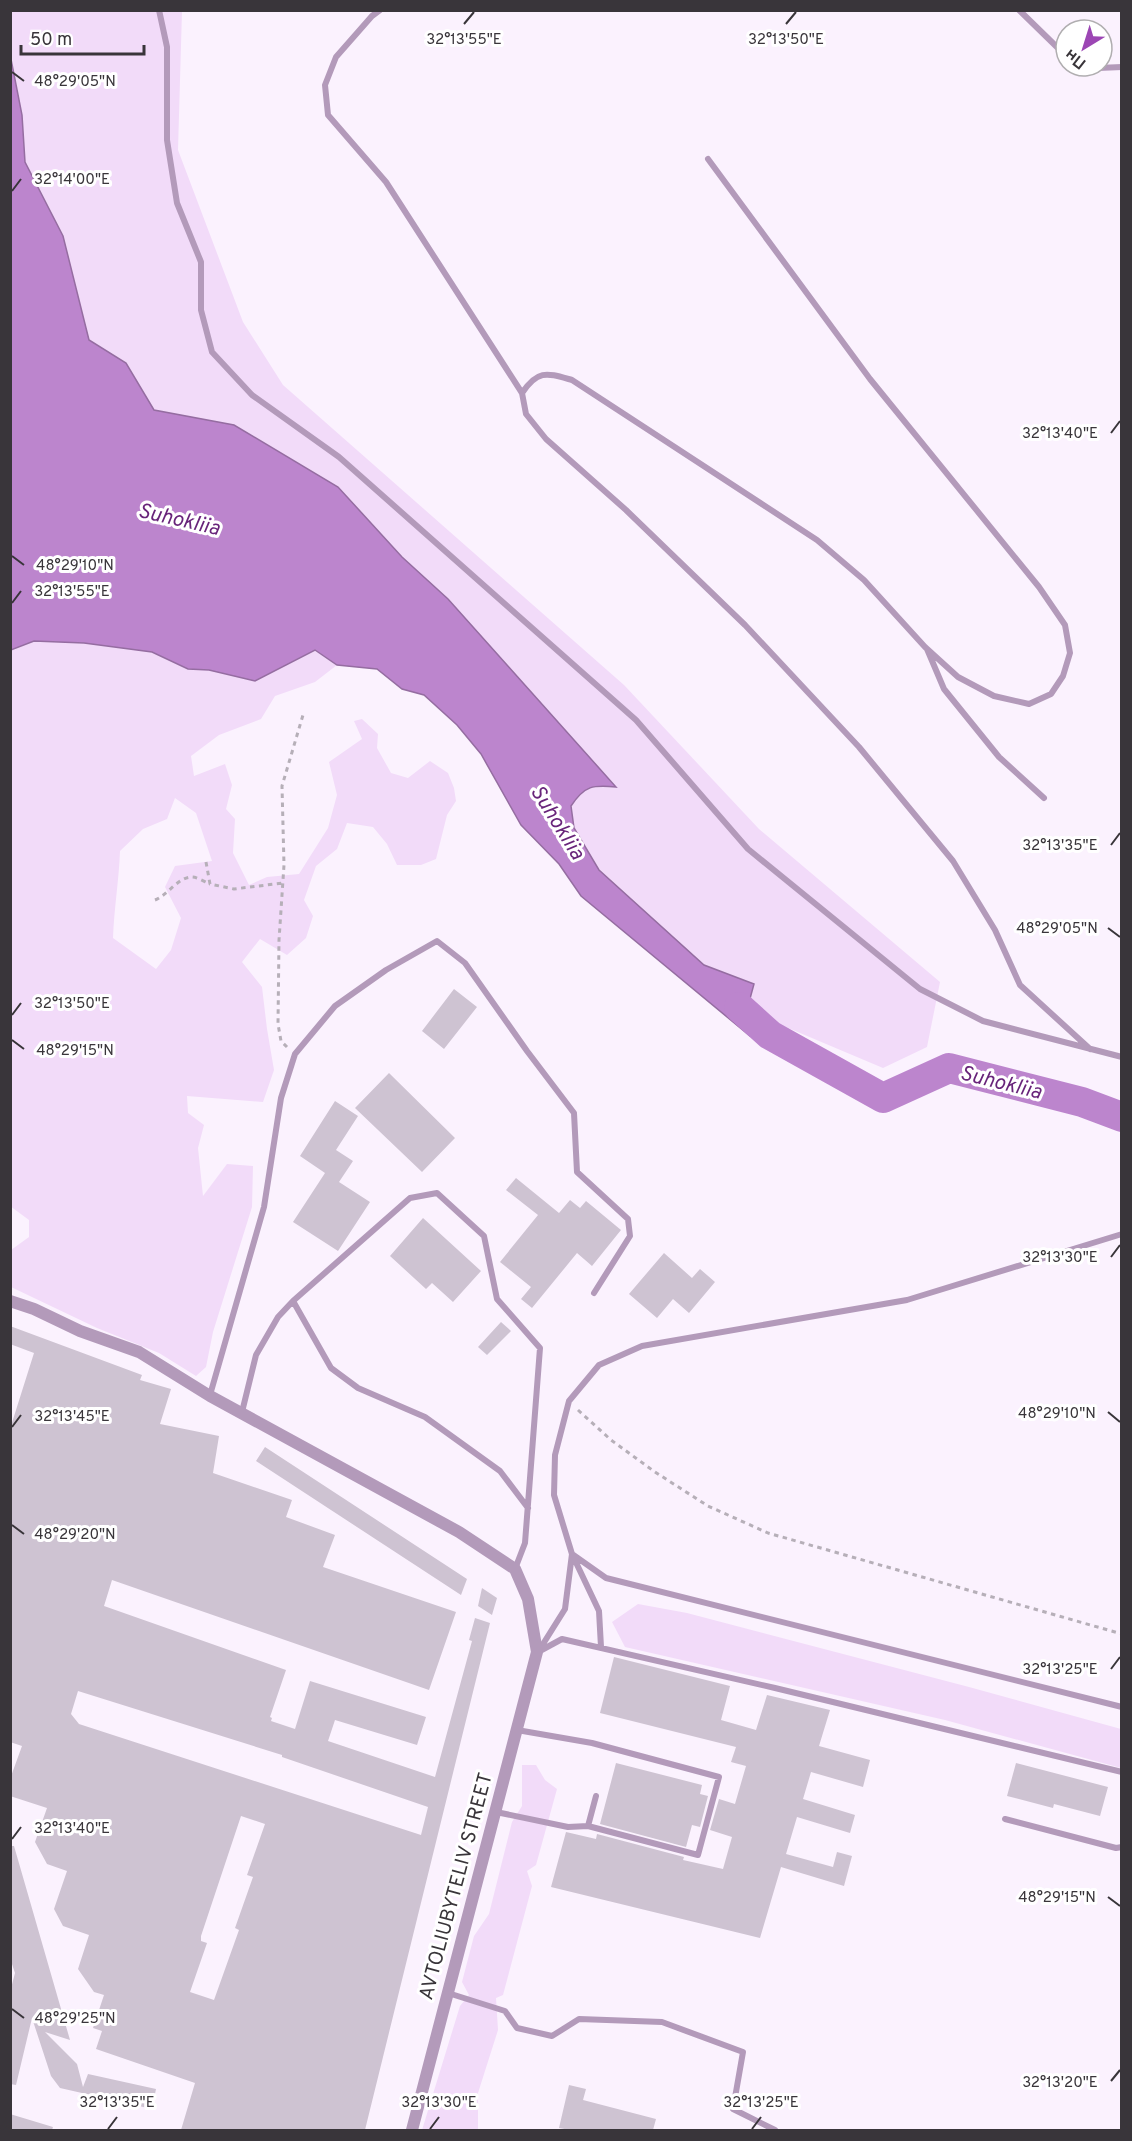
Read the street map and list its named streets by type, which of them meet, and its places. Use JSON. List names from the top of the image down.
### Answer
{
  "streets": {
    "street": ["AVTOLIUBYTELIV STREET"]
  },
  "water": ["Suhokliia"],
  "scale_bar": "50 m",
  "north": "bottom left",
  "coordinates": [
    "32°13'50\"E",
    "32°13'55\"E",
    "48°29'05\"N",
    "32°14'00\"E",
    "32°13'40\"E",
    "48°29'10\"N",
    "32°13'35\"E",
    "48°29'15\"N",
    "32°13'30\"E",
    "32°13'45\"E",
    "48°29'20\"N",
    "32°13'25\"E",
    "48°29'25\"N",
    "32°13'20\"E"
  ]
}
